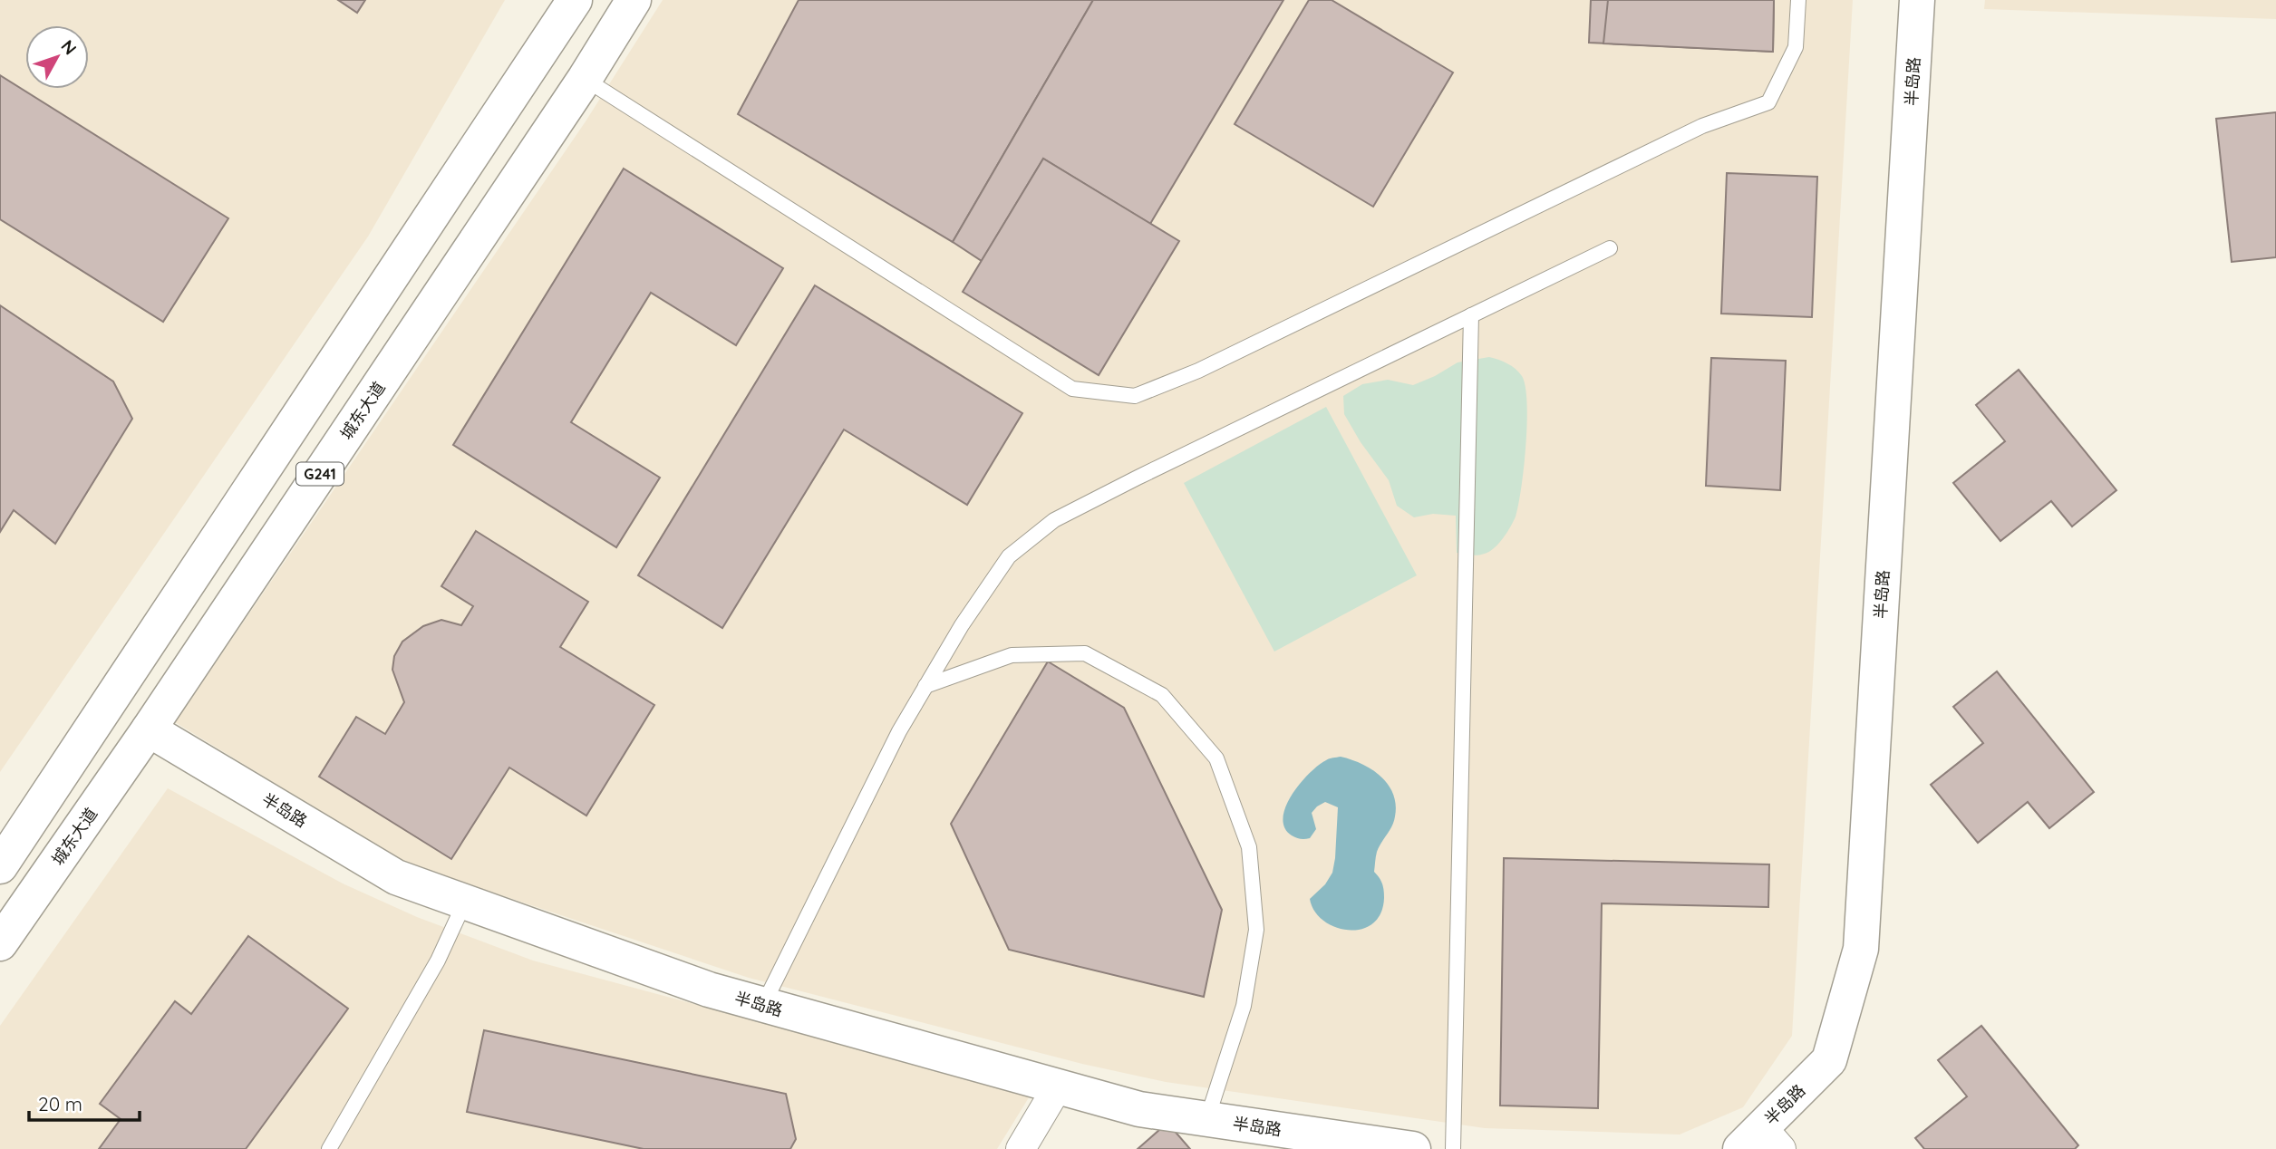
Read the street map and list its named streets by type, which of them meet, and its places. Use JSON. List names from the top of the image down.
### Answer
{
  "streets": {
    "main road": ["半岛路", "城东大道", "G241"]
  },
  "crossings": [
    ["半岛路", "城东大道"]
  ],
  "scale_bar": "20 m",
  "north": "top right"
}
